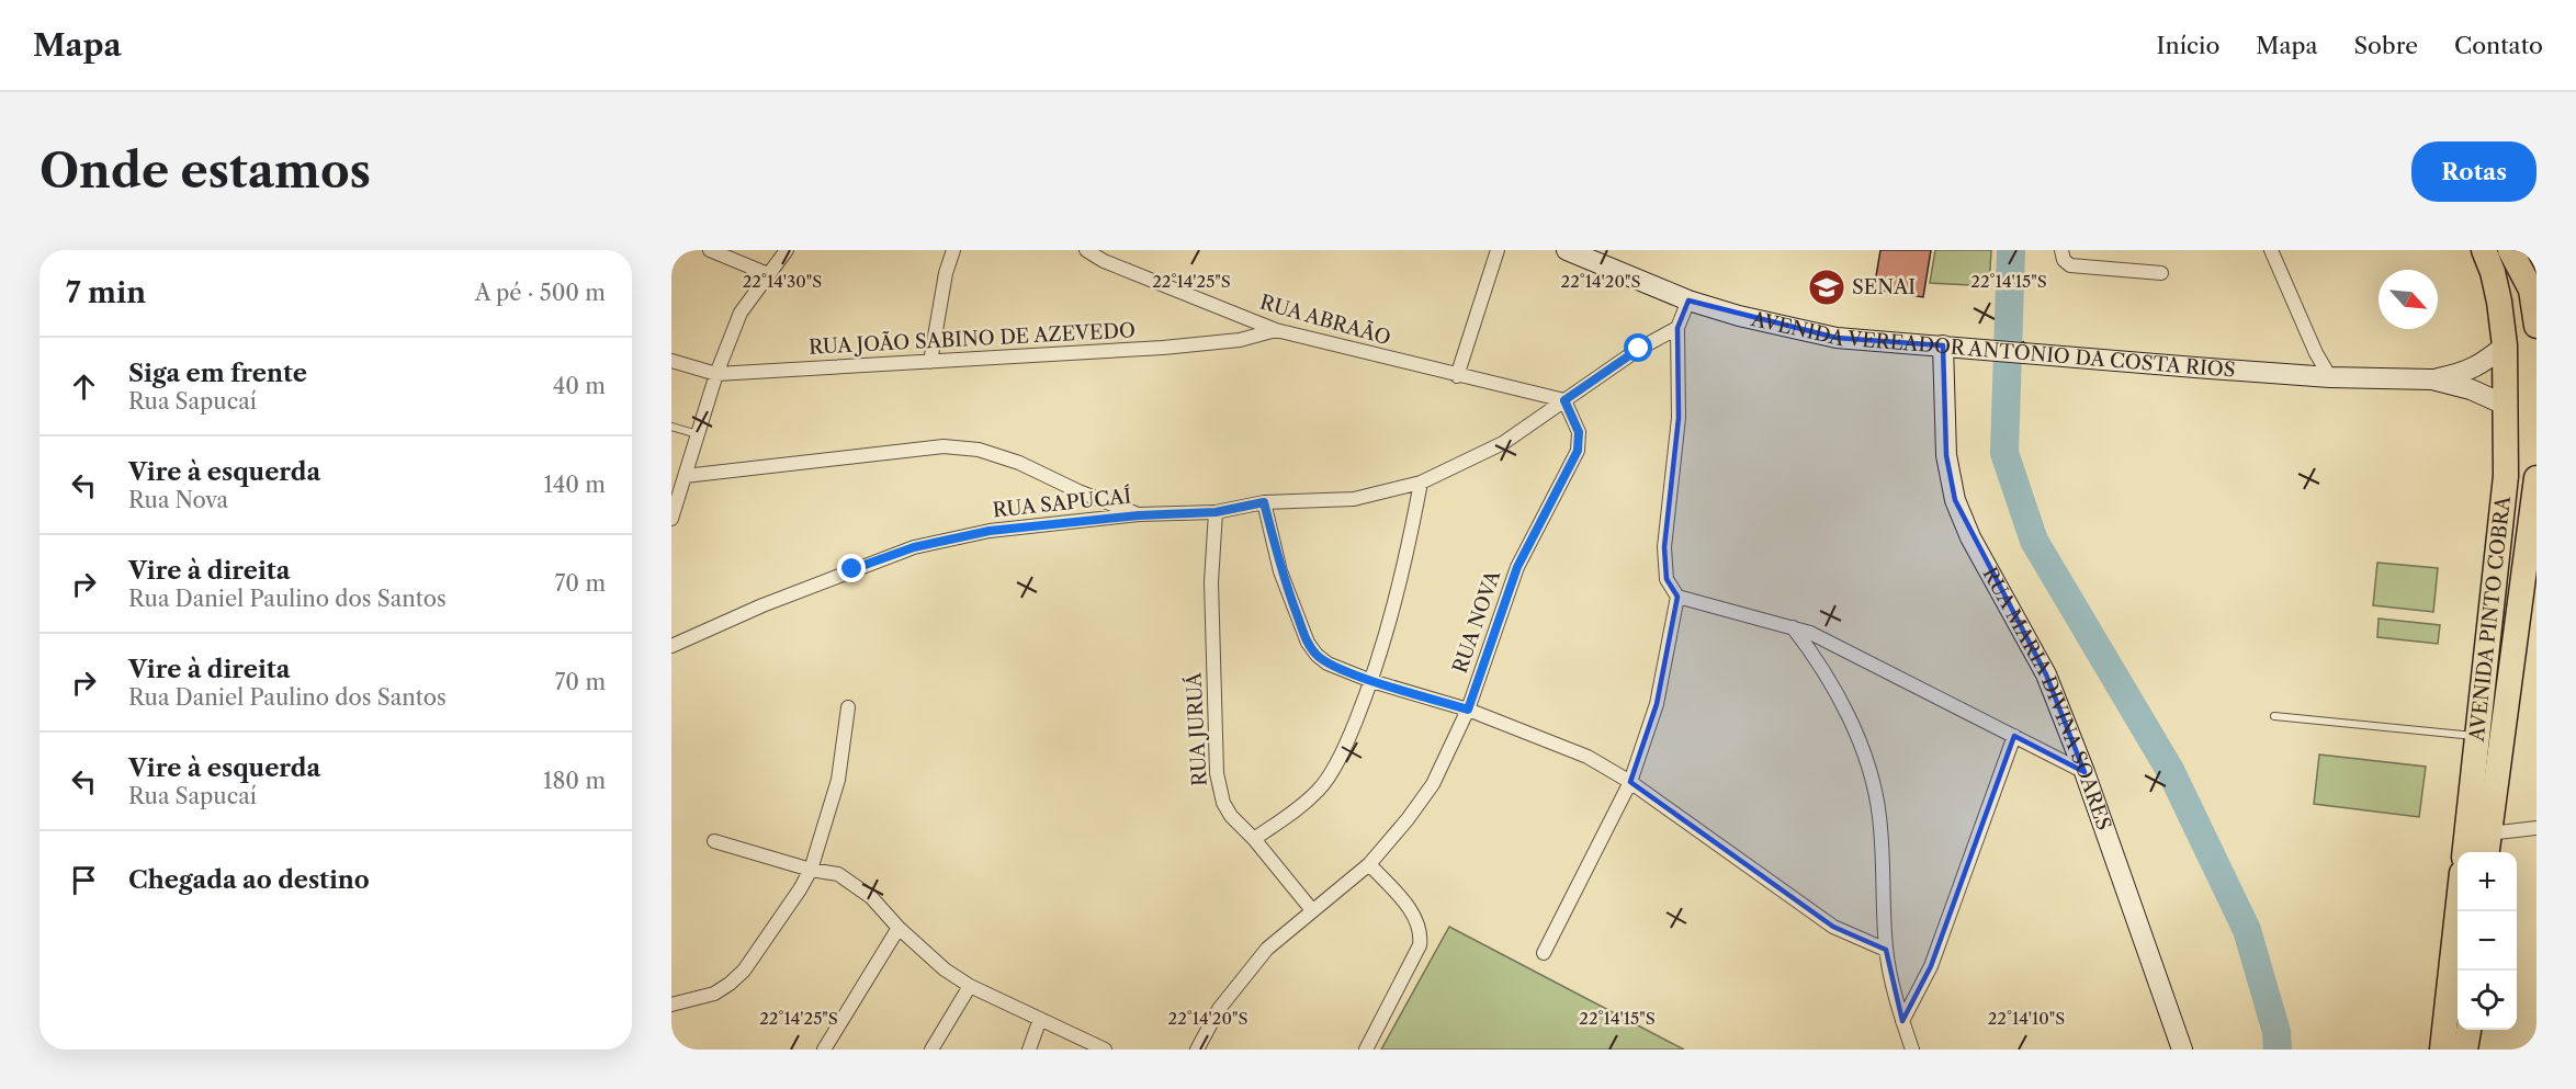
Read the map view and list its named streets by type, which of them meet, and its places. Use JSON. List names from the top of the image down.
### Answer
{
  "streets": {
    "highway": ["AVENIDA PINTO COBRA"],
    "main road": ["AVENIDA VEREADOR ANTÔNIO DA COSTA RIOS", "RUA MARIA DIVINA SOARES"],
    "street": [
      "RUA ABRAÃO",
      "RUA JOÃO SABINO DE AZEVEDO",
      "RUA SAPUCAÍ",
      "RUA NOVA",
      "RUA JURUÁ"
    ]
  },
  "crossings": [
    ["RUA ABRAÃO", "RUA JOÃO SABINO DE AZEVEDO"],
    ["RUA ABRAÃO", "RUA SAPUCAÍ"],
    ["RUA ABRAÃO", "RUA NOVA"],
    ["AVENIDA VEREADOR ANTÔNIO DA COSTA RIOS", "AVENIDA PINTO COBRA"],
    ["AVENIDA VEREADOR ANTÔNIO DA COSTA RIOS", "RUA MARIA DIVINA SOARES"],
    ["RUA SAPUCAÍ", "RUA NOVA"],
    ["RUA SAPUCAÍ", "RUA JURUÁ"],
    ["RUA NOVA", "RUA JURUÁ"]
  ],
  "places": {
    "school or university": ["SENAI"]
  },
  "north": "bottom right",
  "page": {
    "header": "Mapa",
    "nav": [
      "Início",
      "Mapa",
      "Sobre",
      "Contato"
    ],
    "buttons": "Rotas",
    "title": "Onde estamos",
    "heading": ["7 min", "A pé · 500 m"],
    "list": [
      ["Siga em frente", "Rua Sapucaí", "40 m"],
      ["Vire à esquerda", "Rua Nova", "140 m"],
      ["Vire à direita", "Rua Daniel Paulino dos Santos", "70 m"],
      ["Vire à direita", "Rua Daniel Paulino dos Santos", "70 m"],
      ["Vire à esquerda", "Rua Sapucaí", "180 m"],
      "Chegada ao destino"
    ],
    "map_buttons": ["+", "−"]
  },
  "coordinates": [
    "22°14'30\"S",
    "22°14'25\"S",
    "22°14'20\"S",
    "22°14'15\"S",
    "22°14'10\"S"
  ]
}
